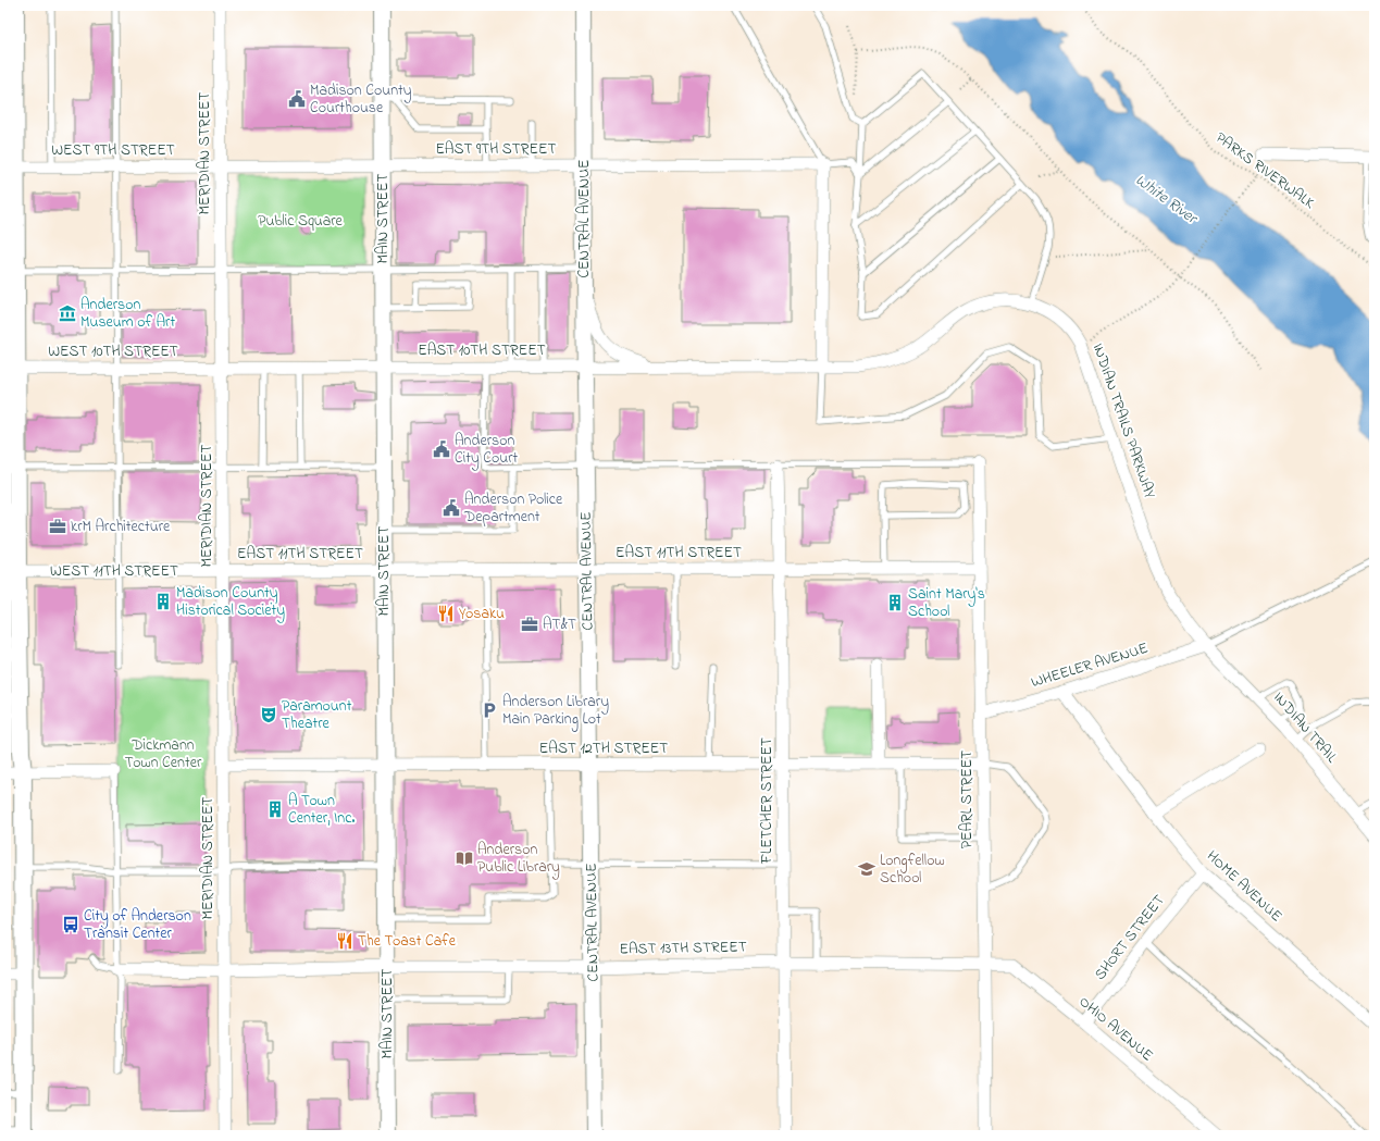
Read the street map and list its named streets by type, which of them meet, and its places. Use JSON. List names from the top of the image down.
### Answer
{
  "streets": {
    "street": [
      "EAST 9TH STREET",
      "WEST 9TH STREET",
      "MERIDIAN STREET",
      "MAIN STREET",
      "CENTRAL AVENUE",
      "EAST 10TH STREET",
      "WEST 10TH STREET",
      "INDIAN TRAILS PARKWAY",
      "EAST 11TH STREET",
      "WEST 11TH STREET",
      "WHEELER AVENUE",
      "INDIAN TRAIL",
      "EAST 12TH STREET",
      "PEARL STREET",
      "FLETCHER STREET",
      "HOME AVENUE",
      "SHORT STREET",
      "EAST 13TH STREET",
      "OHIO AVENUE"
    ],
    "path": ["PARKS RIVERWALK"]
  },
  "crossings": [
    ["EAST 9TH STREET", "WEST 9TH STREET"],
    ["EAST 9TH STREET", "MERIDIAN STREET"],
    ["EAST 9TH STREET", "MAIN STREET"],
    ["EAST 9TH STREET", "CENTRAL AVENUE"],
    ["WEST 9TH STREET", "MERIDIAN STREET"],
    ["MERIDIAN STREET", "EAST 10TH STREET"],
    ["MERIDIAN STREET", "WEST 10TH STREET"],
    ["MERIDIAN STREET", "EAST 11TH STREET"],
    ["MERIDIAN STREET", "WEST 11TH STREET"],
    ["MERIDIAN STREET", "EAST 12TH STREET"],
    ["MERIDIAN STREET", "EAST 13TH STREET"],
    ["MAIN STREET", "EAST 10TH STREET"],
    ["MAIN STREET", "EAST 11TH STREET"],
    ["MAIN STREET", "EAST 12TH STREET"],
    ["MAIN STREET", "EAST 13TH STREET"],
    ["CENTRAL AVENUE", "EAST 10TH STREET"],
    ["CENTRAL AVENUE", "EAST 11TH STREET"],
    ["CENTRAL AVENUE", "EAST 12TH STREET"],
    ["CENTRAL AVENUE", "EAST 13TH STREET"],
    ["EAST 10TH STREET", "WEST 10TH STREET"],
    ["EAST 10TH STREET", "INDIAN TRAILS PARKWAY"],
    ["INDIAN TRAILS PARKWAY", "WHEELER AVENUE"],
    ["INDIAN TRAILS PARKWAY", "INDIAN TRAIL"],
    ["EAST 11TH STREET", "WEST 11TH STREET"],
    ["EAST 11TH STREET", "PEARL STREET"],
    ["EAST 11TH STREET", "FLETCHER STREET"],
    ["WHEELER AVENUE", "INDIAN TRAIL"],
    ["WHEELER AVENUE", "PEARL STREET"],
    ["WHEELER AVENUE", "HOME AVENUE"],
    ["EAST 12TH STREET", "PEARL STREET"],
    ["EAST 12TH STREET", "FLETCHER STREET"],
    ["PEARL STREET", "EAST 13TH STREET"],
    ["PEARL STREET", "OHIO AVENUE"],
    ["FLETCHER STREET", "EAST 13TH STREET"],
    ["HOME AVENUE", "SHORT STREET"],
    ["SHORT STREET", "OHIO AVENUE"],
    ["EAST 13TH STREET", "OHIO AVENUE"]
  ],
  "water": ["White River"],
  "parks": ["Public Square", "Dickmann Town Center"],
  "places": {
    "public building": ["Madison County Courthouse", "Anderson City Court", "Anderson Police Department"],
    "museum": ["Anderson Museum of Art"],
    "office": ["krM Architecture", "AT&T"],
    "building": ["Madison County Historical Society", "Saint Mary's School", "A Town Center, Inc."],
    "restaurant": ["Yosaku", "The Toast Cafe"],
    "parking": ["Anderson Library Main Parking Lot"],
    "theatre": ["Paramount Theatre"],
    "library": ["Anderson Public Library"],
    "school or university": ["Longfellow School"],
    "bus stop": ["City of Anderson Transit Center"]
  }
}
